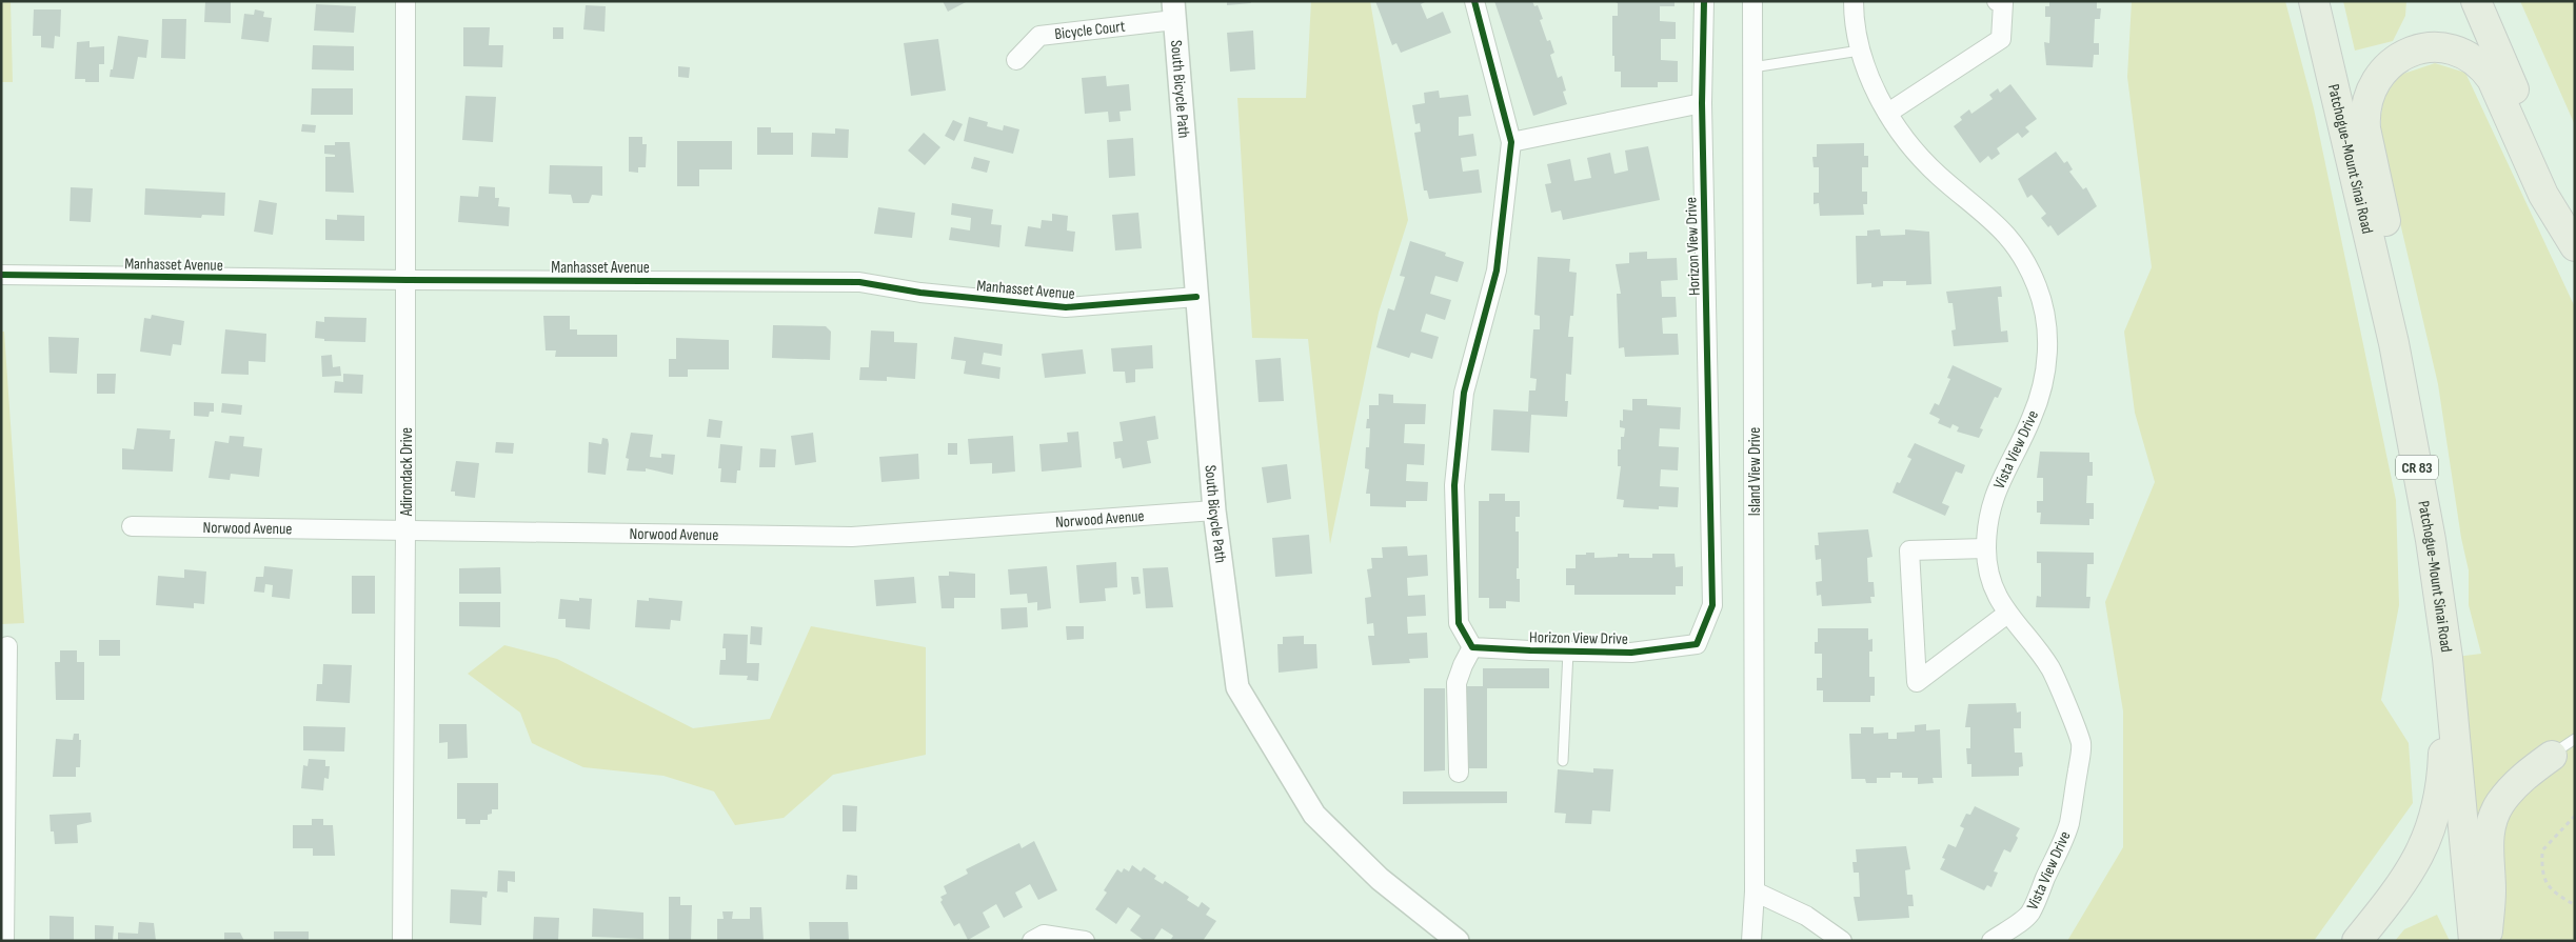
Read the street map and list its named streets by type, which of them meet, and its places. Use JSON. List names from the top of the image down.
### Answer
{
  "streets": {
    "highway": ["Patchogue-Mount Sinai Road", "CR 83"],
    "street": [
      "Bicycle Court",
      "South Bicycle Path",
      "Horizon View Drive",
      "Manhasset Avenue",
      "Vista View Drive",
      "Adirondack Drive",
      "Island View Drive",
      "Norwood Avenue"
    ]
  },
  "crossings": [
    ["Bicycle Court", "South Bicycle Path"],
    ["South Bicycle Path", "Manhasset Avenue"],
    ["South Bicycle Path", "Norwood Avenue"],
    ["Manhasset Avenue", "Adirondack Drive"],
    ["Adirondack Drive", "Norwood Avenue"]
  ]
}
